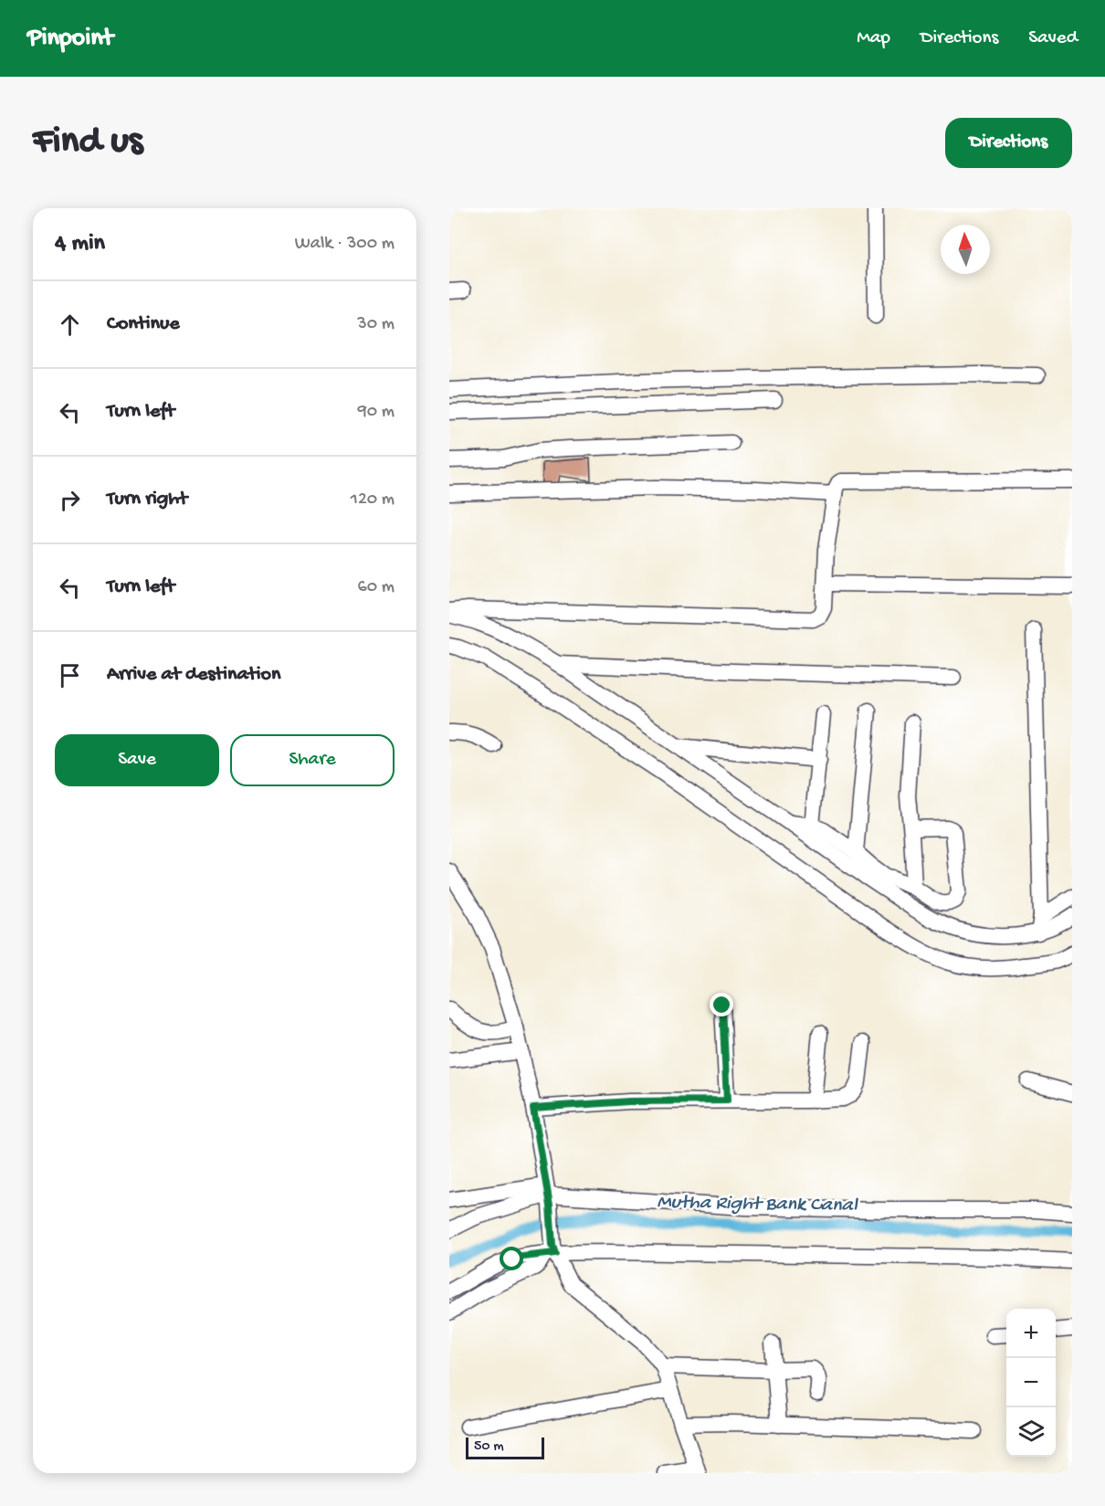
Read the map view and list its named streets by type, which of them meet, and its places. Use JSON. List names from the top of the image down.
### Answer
{
  "water": ["Mutha Right Bank Canal"],
  "scale_bar": "50 m",
  "north": "top",
  "page": {
    "header": "Pinpoint",
    "nav": ["Map", "Directions", "Saved"],
    "buttons": [
      "Directions",
      ["Save", "Share"]
    ],
    "title": "Find us",
    "heading": ["4 min", "Walk · 300 m"],
    "list": [
      ["Continue", "30 m"],
      ["Turn left", "90 m"],
      ["Turn right", "120 m"],
      ["Turn left", "60 m"],
      "Arrive at destination"
    ],
    "map_buttons": ["+", "−"],
    "scale": "50 m"
  }
}
